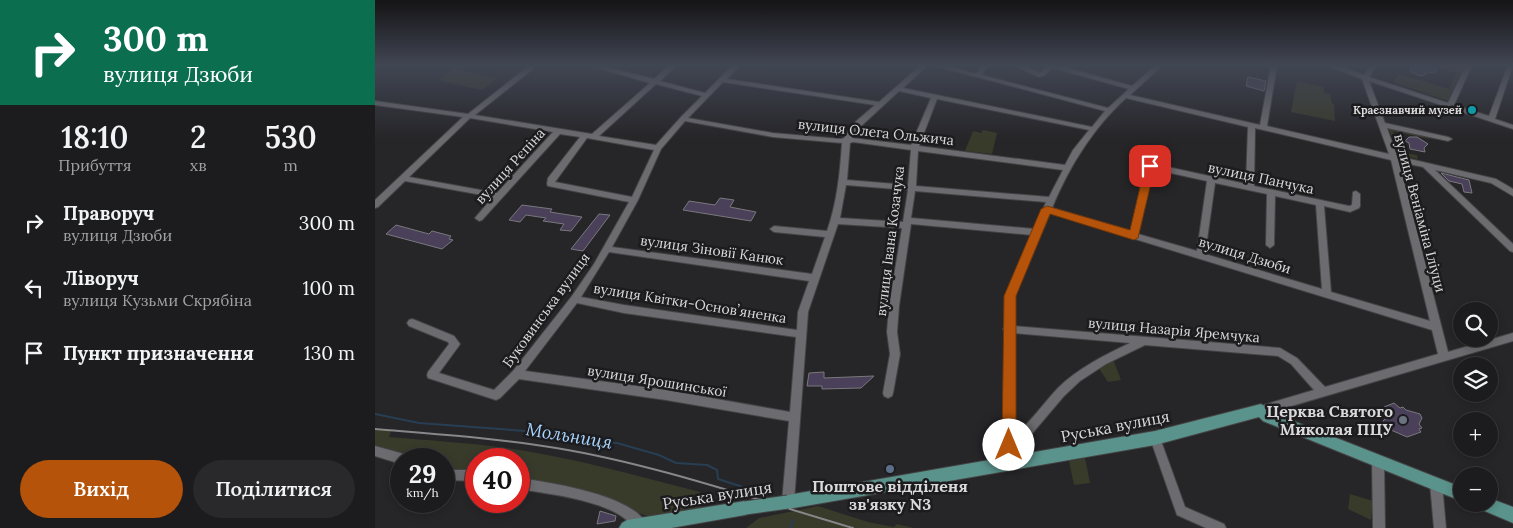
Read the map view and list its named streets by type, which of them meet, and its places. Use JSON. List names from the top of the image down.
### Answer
{
  "streets": {
    "main road": ["Руська вулиця"],
    "street": [
      "вулиця Олега Ольжича",
      "вулиця Рєпіна",
      "вулиця Панчука",
      "вулиця Веніаміна Іліуци",
      "вулиця Івана Козачука",
      "вулиця Зіновії Канюк",
      "вулиця Дзюби",
      "вулиця Квітки-Основʼяненка",
      "Буковинська вулиця",
      "вулиця Назарія Яремчука",
      "вулиця Ярошинської"
    ]
  },
  "crossings": [
    ["вулиця Олега Ольжича", "вулиця Івана Козачука"],
    ["вулиця Олега Ольжича", "Буковинська вулиця"],
    ["вулиця Веніаміна Іліуци", "вулиця Дзюби"],
    ["вулиця Веніаміна Іліуци", "Руська вулиця"],
    ["вулиця Зіновії Канюк", "Буковинська вулиця"],
    ["вулиця Квітки-Основʼяненка", "Буковинська вулиця"],
    ["Буковинська вулиця", "вулиця Ярошинської"],
    ["вулиця Назарія Яремчука", "Руська вулиця"]
  ],
  "water": ["Мольниця"],
  "places": ["Краєзнавчий музей", "Церква Святого Миколая ПЦУ", "Поштове відділеня зв'язку N3"],
  "page": {
    "turn": ["300 m", "вулиця Дзюби"],
    "eta": [
      "18:10",
      "Прибуття",
      "2",
      "хв",
      "530",
      "m"
    ],
    "list": [
      {
        "name": "Праворуч",
        "note": "вулиця Дзюби",
        "value": "300 m"
      },
      {
        "name": "Ліворуч",
        "note": "вулиця Кузьми Скрябіна",
        "value": "100 m"
      },
      {
        "name": "Пункт призначення",
        "value": "130 m"
      }
    ],
    "map_buttons": ["+", "−"],
    "speed": "29 km/h",
    "limit": "40",
    "buttons": ["Вихід", "Поділитися"]
  }
}
